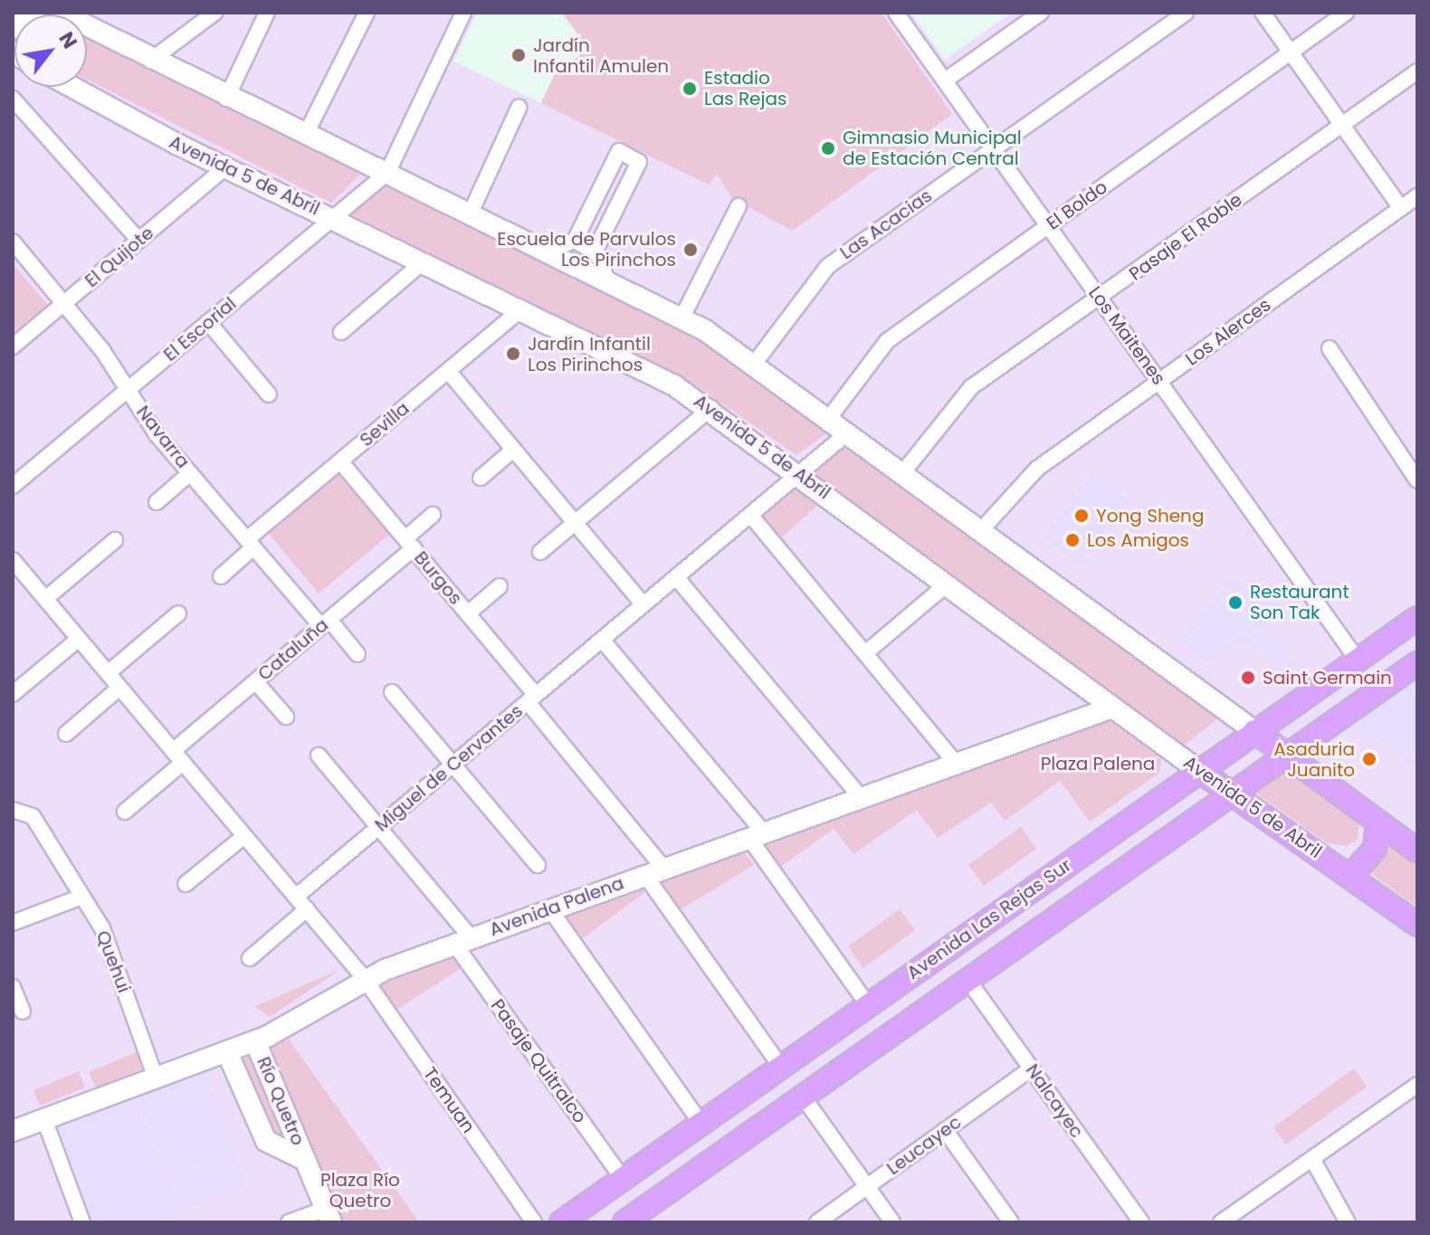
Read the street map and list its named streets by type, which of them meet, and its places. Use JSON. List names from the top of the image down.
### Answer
{
  "streets": {
    "main road": [
      "Avenida 5 de Abril",
      "Avenida Palena",
      "Avenida Las Rejas Sur",
      "Río Quetro"
    ],
    "street": [
      "El Boldo",
      "Las Acacias",
      "Pasaje El Roble",
      "El Quijote",
      "El Escorial",
      "Los Alerces",
      "Los Maitenes",
      "Sevilla",
      "Navarra",
      "Burgos",
      "Cataluña",
      "Miguel de Cervantes",
      "Quehui",
      "Pasaje Quitralco",
      "Temuan",
      "Nalcayec",
      "Leucayec"
    ]
  },
  "crossings": [
    ["Avenida 5 de Abril", "El Quijote"],
    ["Avenida 5 de Abril", "El Escorial"],
    ["Avenida 5 de Abril", "Sevilla"],
    ["Avenida 5 de Abril", "Miguel de Cervantes"],
    ["Avenida 5 de Abril", "Avenida Palena"],
    ["Avenida 5 de Abril", "Avenida Las Rejas Sur"],
    ["El Boldo", "Los Maitenes"],
    ["Las Acacias", "Los Maitenes"],
    ["Pasaje El Roble", "Los Maitenes"],
    ["El Quijote", "Navarra"],
    ["El Escorial", "Navarra"],
    ["Los Alerces", "Los Maitenes"],
    ["Los Maitenes", "Avenida Las Rejas Sur"],
    ["Sevilla", "Navarra"],
    ["Sevilla", "Burgos"],
    ["Navarra", "Cataluña"],
    ["Burgos", "Cataluña"],
    ["Burgos", "Miguel de Cervantes"],
    ["Burgos", "Avenida Palena"],
    ["Burgos", "Avenida Las Rejas Sur"],
    ["Cataluña", "Temuan"],
    ["Miguel de Cervantes", "Pasaje Quitralco"],
    ["Miguel de Cervantes", "Temuan"],
    ["Avenida Palena", "Quehui"],
    ["Avenida Palena", "Pasaje Quitralco"],
    ["Avenida Palena", "Temuan"],
    ["Avenida Palena", "Río Quetro"],
    ["Avenida Las Rejas Sur", "Pasaje Quitralco"],
    ["Avenida Las Rejas Sur", "Nalcayec"],
    ["Nalcayec", "Leucayec"]
  ],
  "parks": ["Plaza Palena", "Plaza Río Quetro"],
  "places": [
    "Jardín Infantil Amulen",
    "Estadio Las Rejas",
    "Gimnasio Municipal de Estación Central",
    "Escuela de Parvulos Los Pirinchos",
    "Jardín Infantil Los Pirinchos",
    "Yong Sheng",
    "Los Amigos",
    "Restaurant Son Tak",
    "Saint Germain",
    "Asaduria Juanito"
  ],
  "north": "top right"
}
